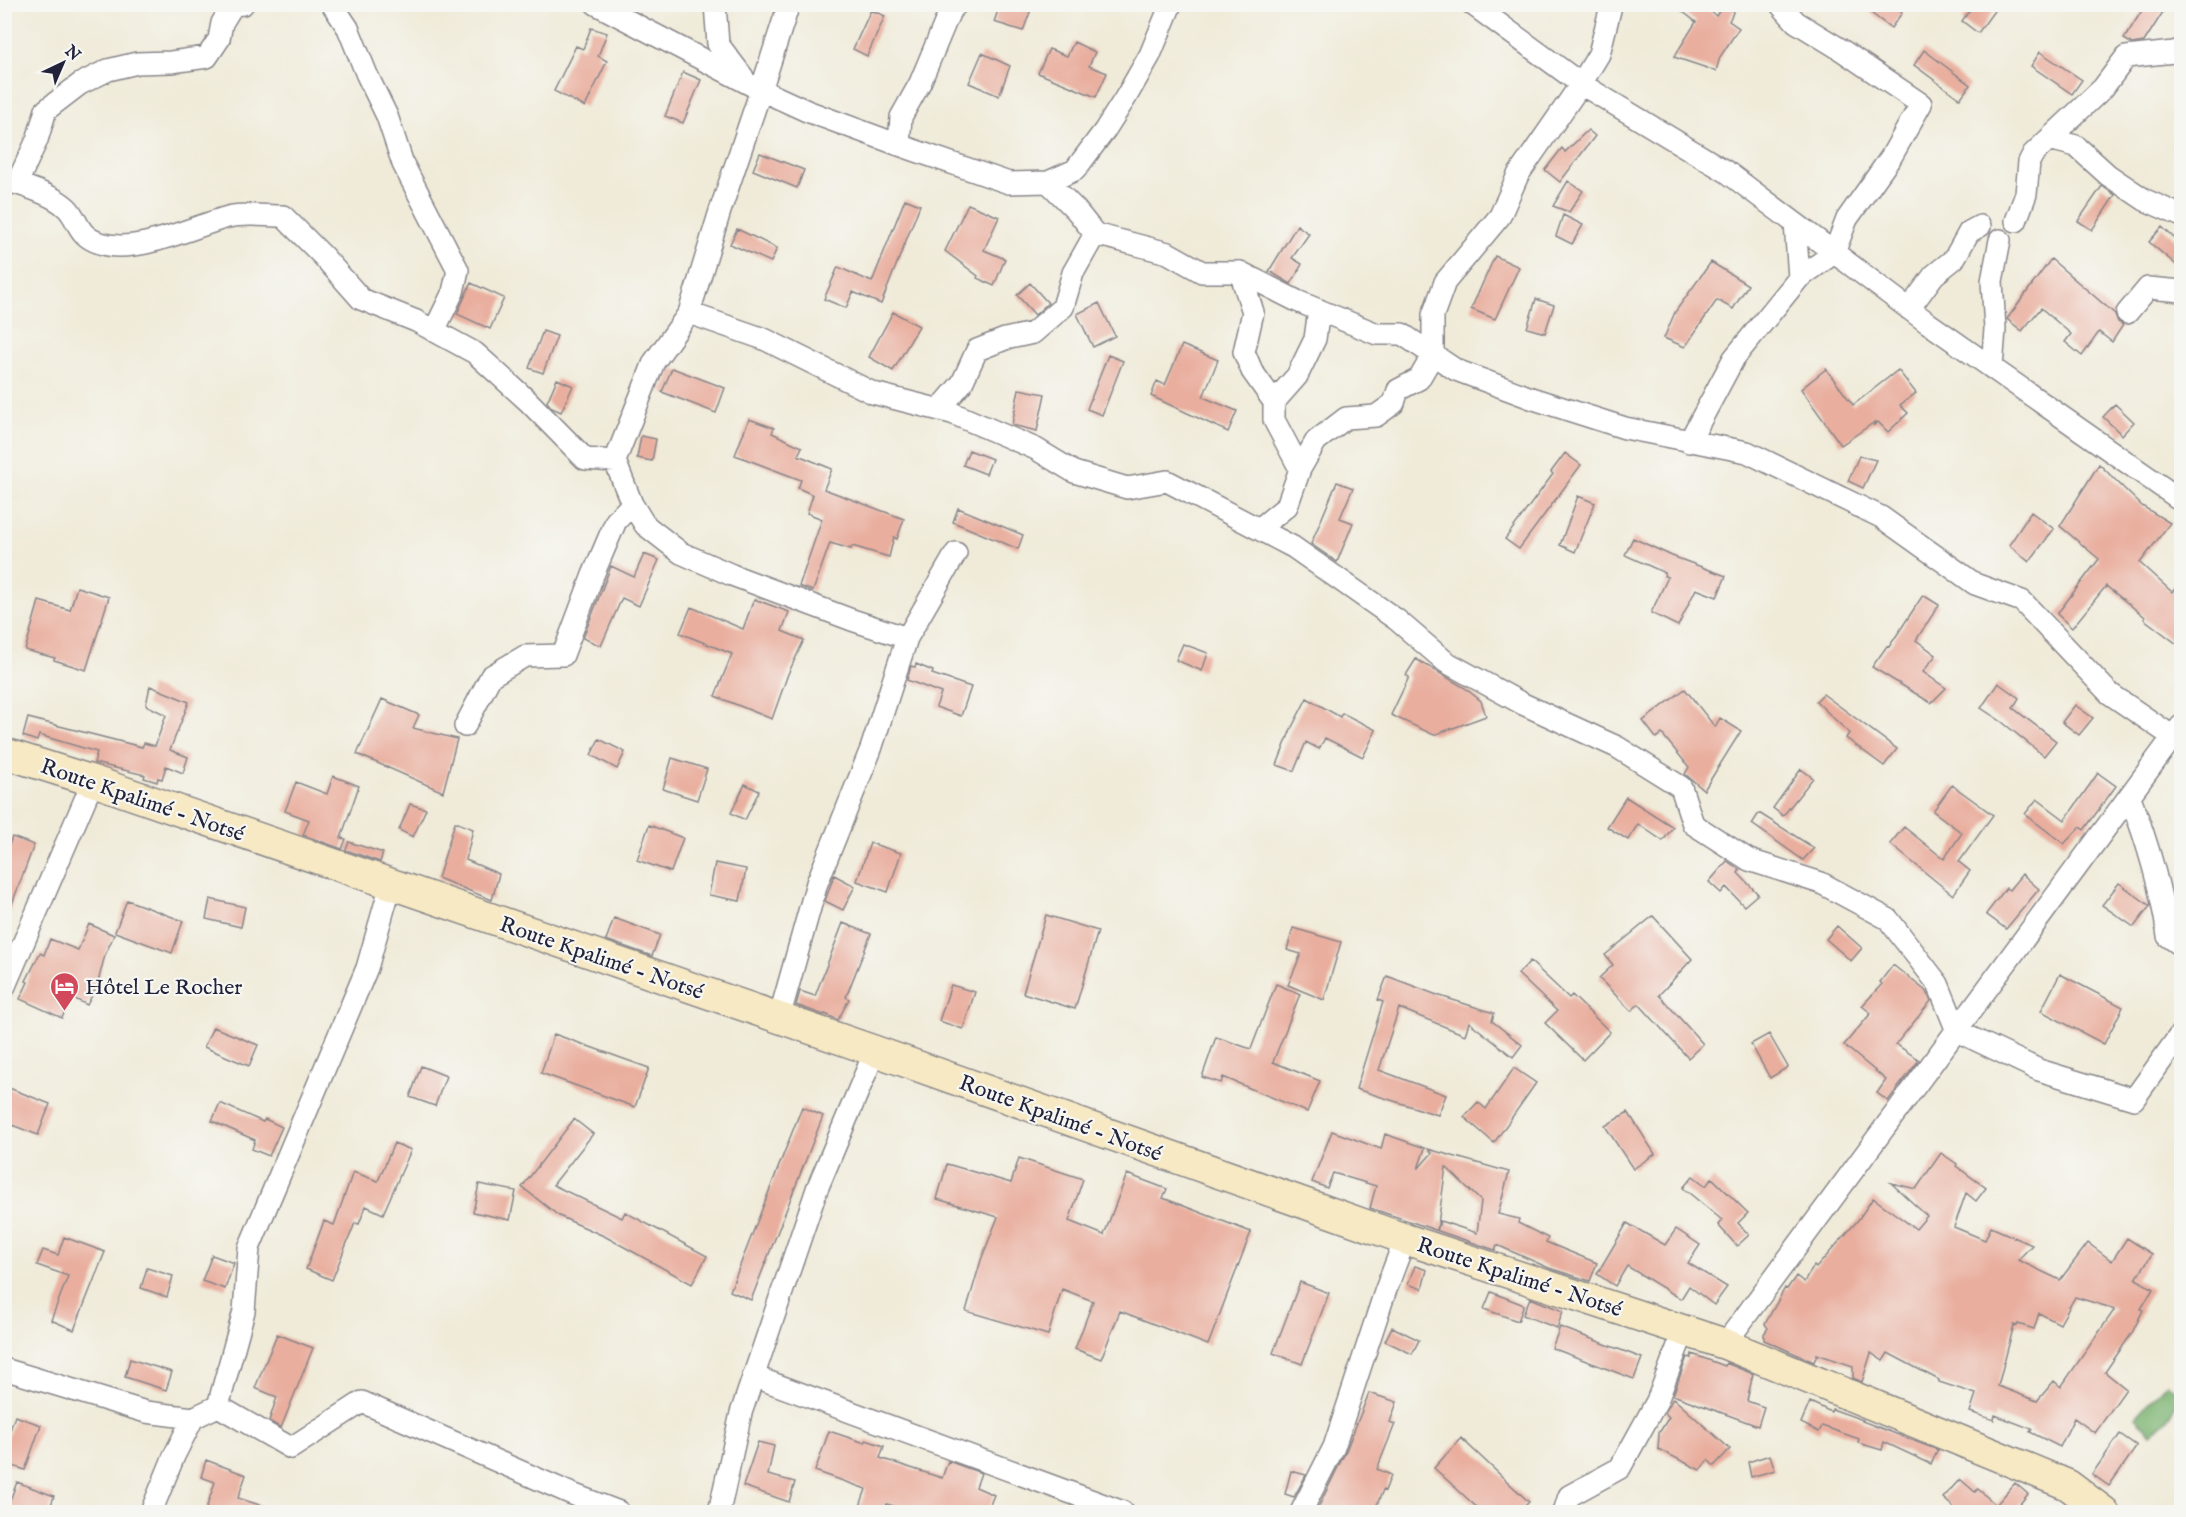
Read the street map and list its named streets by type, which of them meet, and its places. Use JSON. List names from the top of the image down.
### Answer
{
  "streets": {
    "main road": ["Route Kpalimé - Notsé"]
  },
  "places": {
    "hotel": ["Hôtel Le Rocher"]
  },
  "north": "top right"
}
